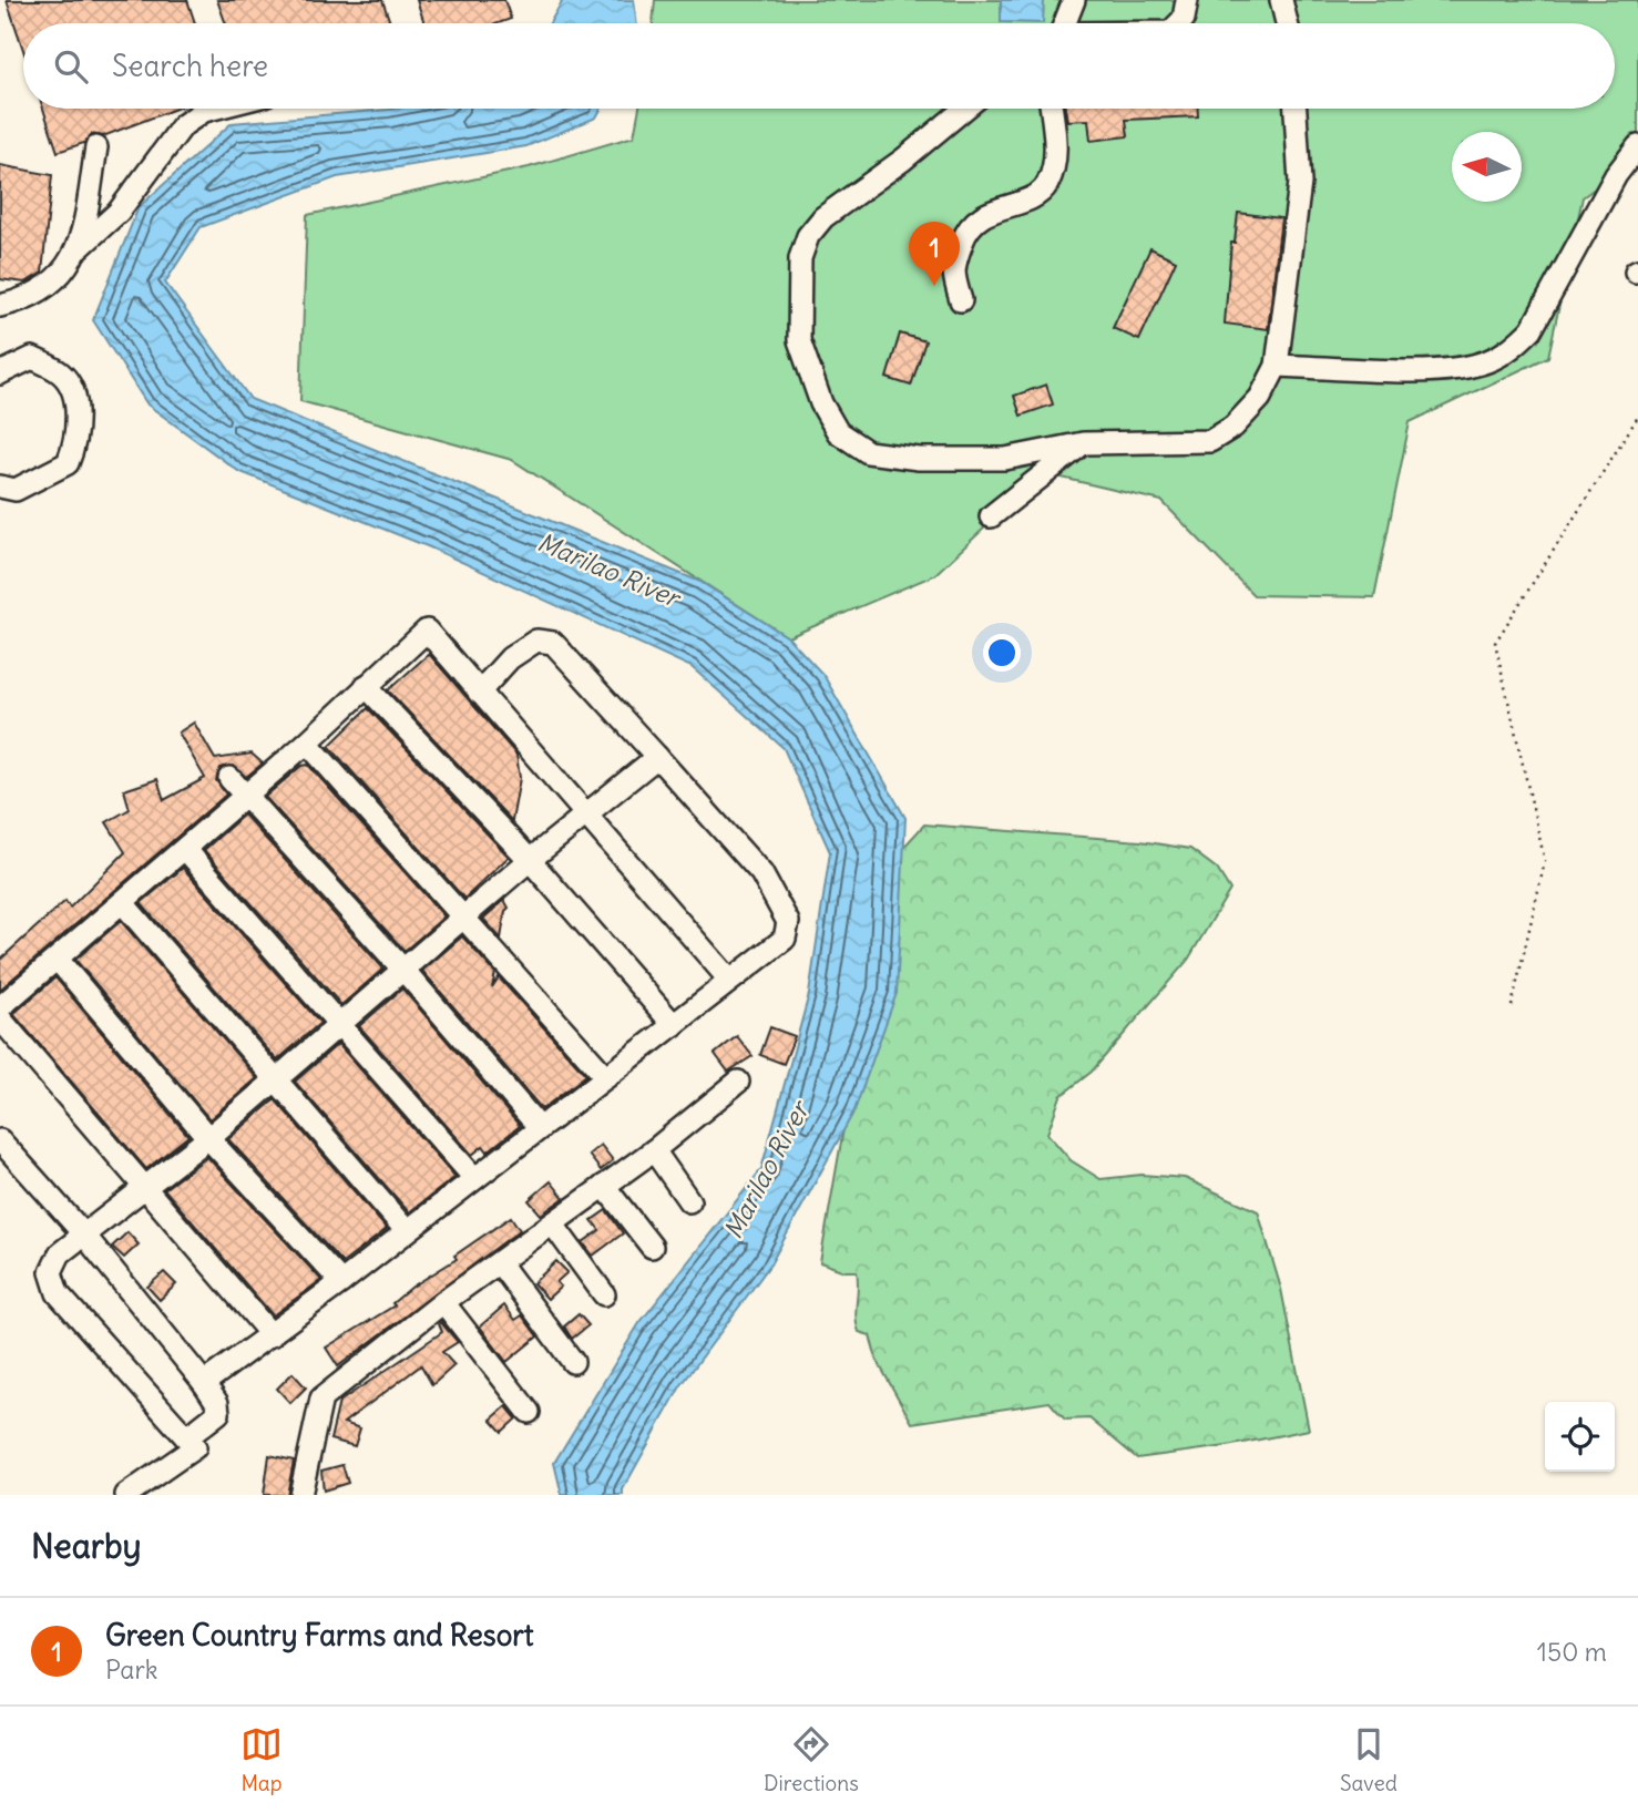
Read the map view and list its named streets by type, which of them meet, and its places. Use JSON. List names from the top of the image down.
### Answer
{
  "water": ["Marilao River"],
  "north": "left",
  "page": {
    "search": "Search here",
    "pins": "1",
    "heading": "Nearby",
    "list": [
      {
        "mark": "1",
        "name": "Green Country Farms and Resort",
        "note": "Park",
        "value": "150 m"
      }
    ],
    "nav": ["Map", "Directions", "Saved"]
  }
}
